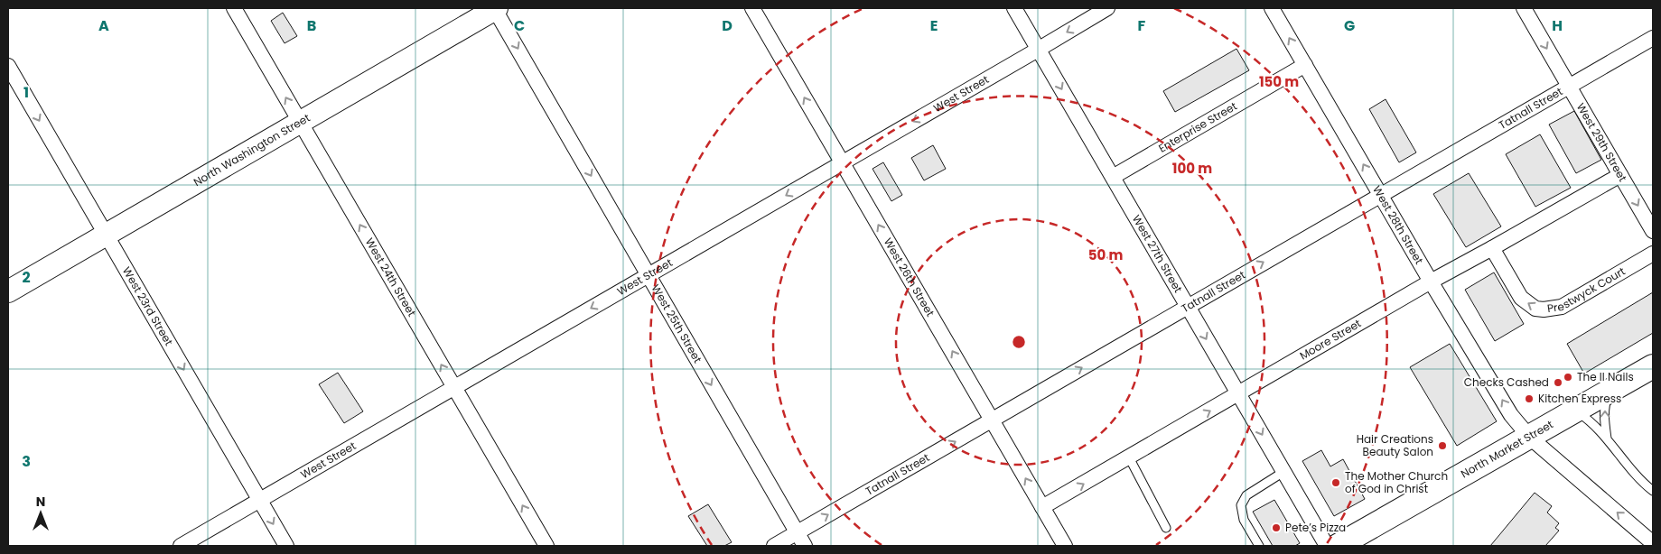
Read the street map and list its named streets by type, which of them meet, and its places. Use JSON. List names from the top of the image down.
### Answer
{
  "streets": {
    "main road": ["North Washington Street", "North Market Street"],
    "street": [
      "West Street",
      "Tatnall Street",
      "Enterprise Street",
      "West 29th Street",
      "West 28th Street",
      "West 27th Street",
      "West 24th Street",
      "West 26th Street",
      "Prestwyck Court",
      "West 23rd Street",
      "West 25th Street",
      "Moore Street"
    ]
  },
  "crossings": [
    ["West Street", "West 27th Street"],
    ["West Street", "West 24th Street"],
    ["West Street", "West 26th Street"],
    ["West Street", "West 23rd Street"],
    ["West Street", "West 25th Street"],
    ["Tatnall Street", "West 29th Street"],
    ["Tatnall Street", "West 28th Street"],
    ["Tatnall Street", "West 27th Street"],
    ["Tatnall Street", "West 26th Street"],
    ["Tatnall Street", "West 25th Street"],
    ["Enterprise Street", "West 28th Street"],
    ["Enterprise Street", "West 27th Street"],
    ["West 29th Street", "Moore Street"],
    ["North Washington Street", "West 24th Street"],
    ["North Washington Street", "West 23rd Street"],
    ["North Washington Street", "West 25th Street"],
    ["West 28th Street", "Moore Street"],
    ["West 28th Street", "North Market Street"],
    ["West 27th Street", "Moore Street"],
    ["West 26th Street", "Moore Street"],
    ["Prestwyck Court", "Moore Street"]
  ],
  "one_way": [
    "West Street",
    "Tatnall Street",
    "West 29th Street",
    "West 28th Street",
    "West 27th Street",
    "West 24th Street",
    "West 26th Street",
    "West 23rd Street",
    "West 25th Street"
  ],
  "places": [
    "The II Nails",
    "Checks Cashed",
    "Kitchen Express",
    "Hair Creations Beauty Salon",
    "The Mother Church of God in Christ",
    "Pete’s Pizza"
  ],
  "north": "top",
  "grid": {
    "columns": [
      "A",
      "B",
      "C",
      "D",
      "E",
      "F",
      "G",
      "H"
    ],
    "rows": ["1", "2", "3"]
  },
  "rings": ["150 m", "100 m", "50 m"]
}
